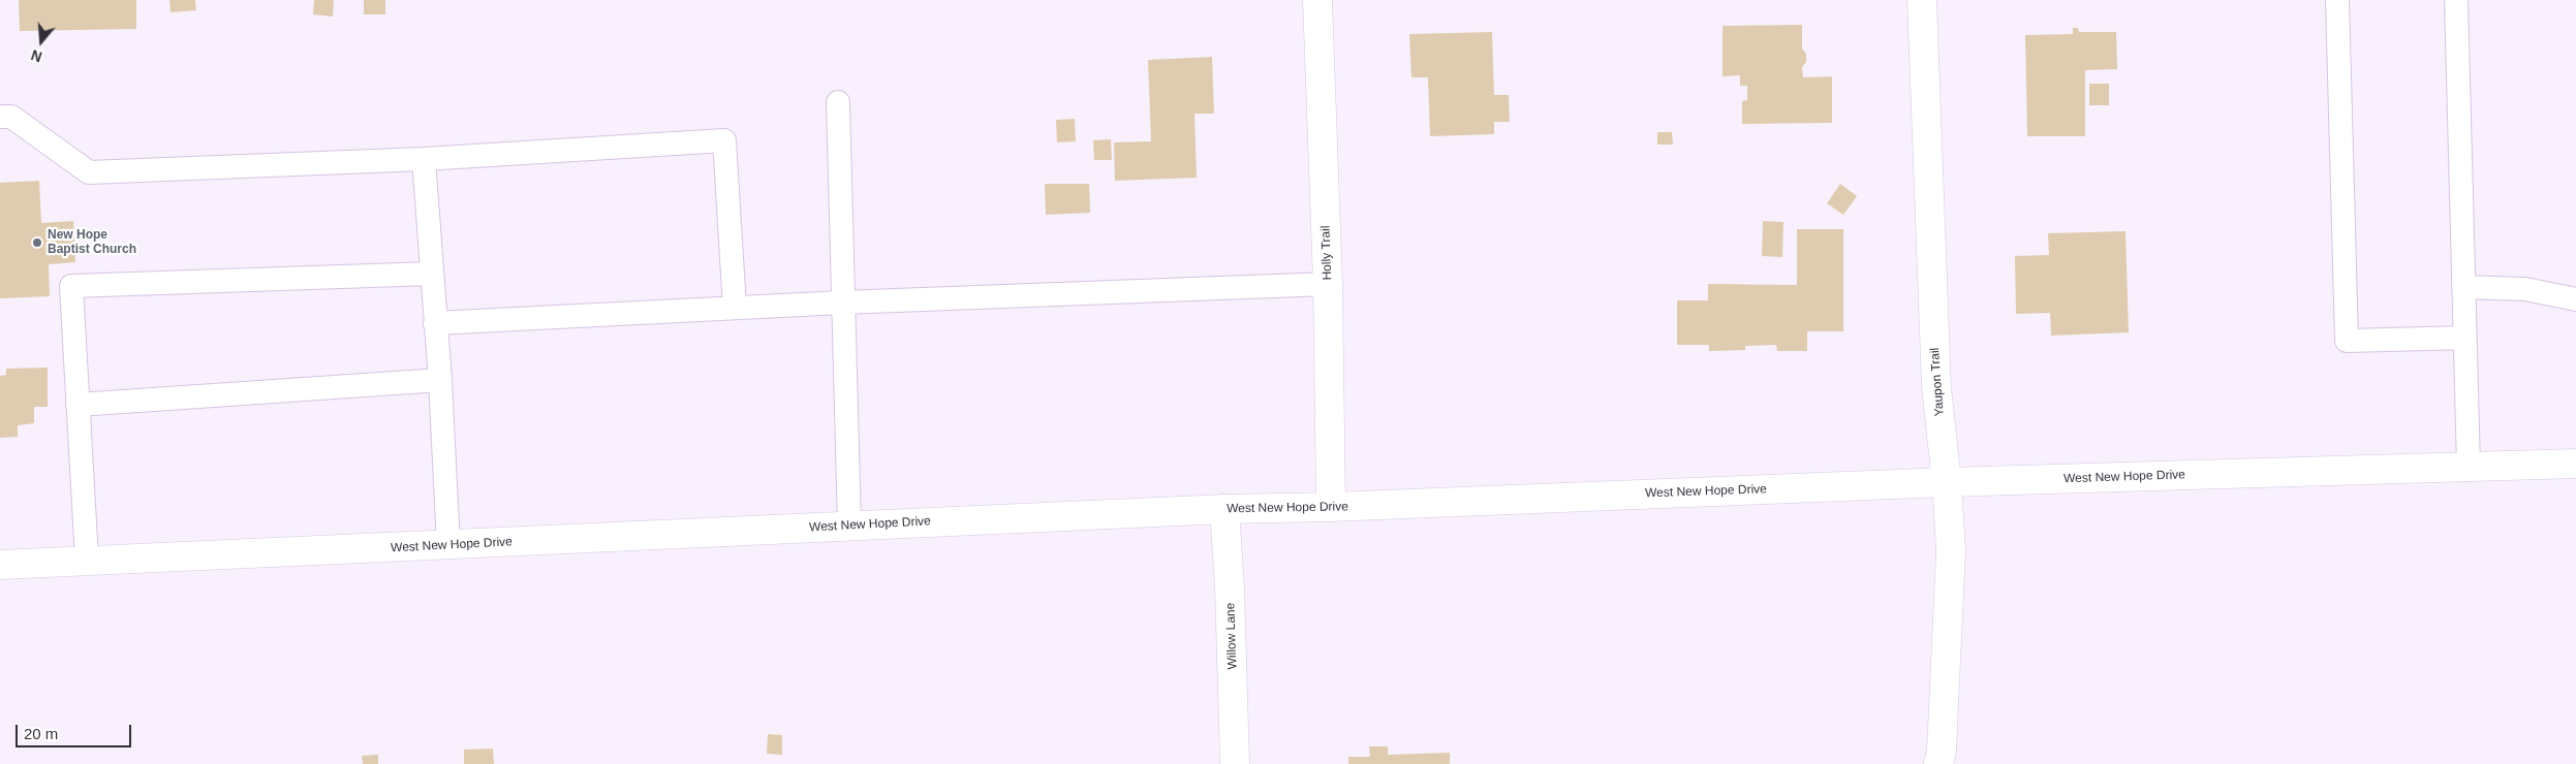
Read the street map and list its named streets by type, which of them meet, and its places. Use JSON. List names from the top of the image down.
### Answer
{
  "streets": {
    "main road": [
      "Holly Trail",
      "Yaupon Trail",
      "West New Hope Drive",
      "Willow Lane"
    ]
  },
  "crossings": [
    ["Holly Trail", "West New Hope Drive"],
    ["Yaupon Trail", "West New Hope Drive"],
    ["West New Hope Drive", "Willow Lane"]
  ],
  "places": ["New Hope Baptist Church"],
  "scale_bar": "20 m",
  "north": "bottom"
}
